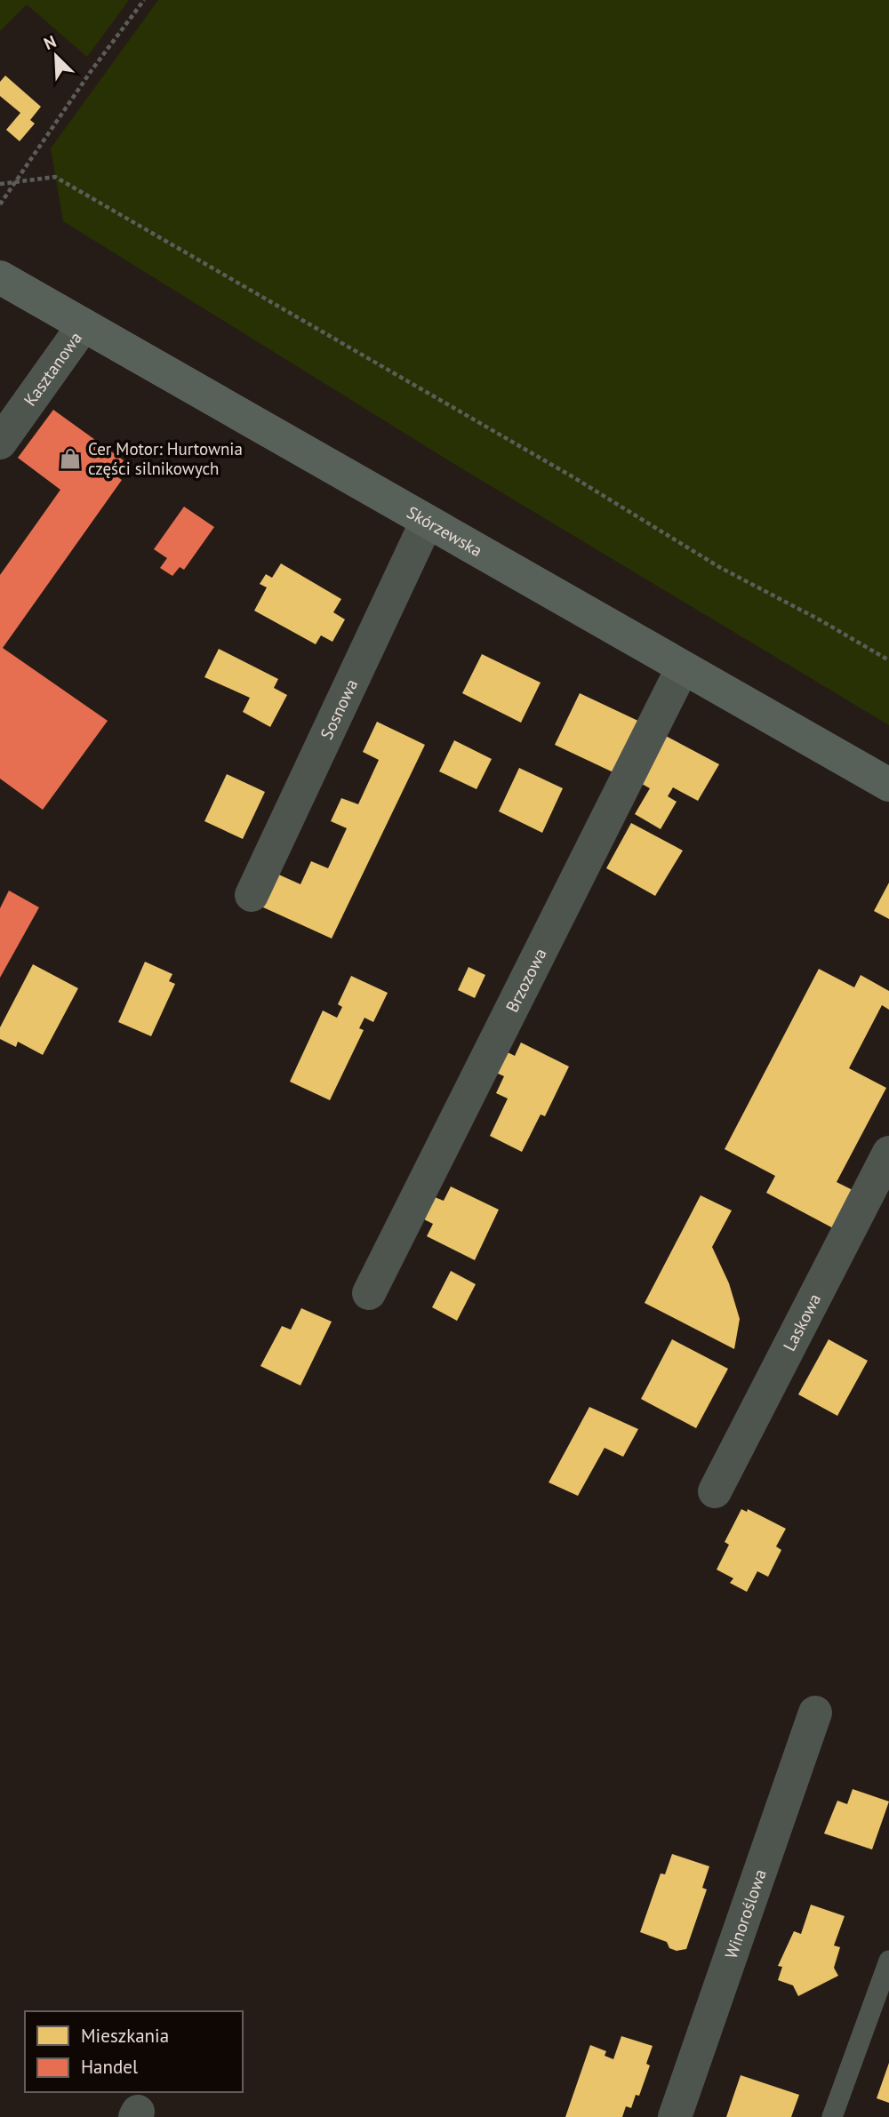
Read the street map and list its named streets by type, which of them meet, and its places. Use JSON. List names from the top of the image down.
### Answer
{
  "streets": {
    "street": [
      "Kasztanowa",
      "Skórzewska",
      "Sosnowa",
      "Brzozowa",
      "Laskowa",
      "Winoroślowa"
    ]
  },
  "crossings": [
    ["Kasztanowa", "Skórzewska"],
    ["Skórzewska", "Sosnowa"],
    ["Skórzewska", "Brzozowa"]
  ],
  "places": {
    "shop": ["Cer Motor: Hurtownia części silnikowych"]
  },
  "legend": ["Mieszkania", "Handel"],
  "north": "top left"
}
